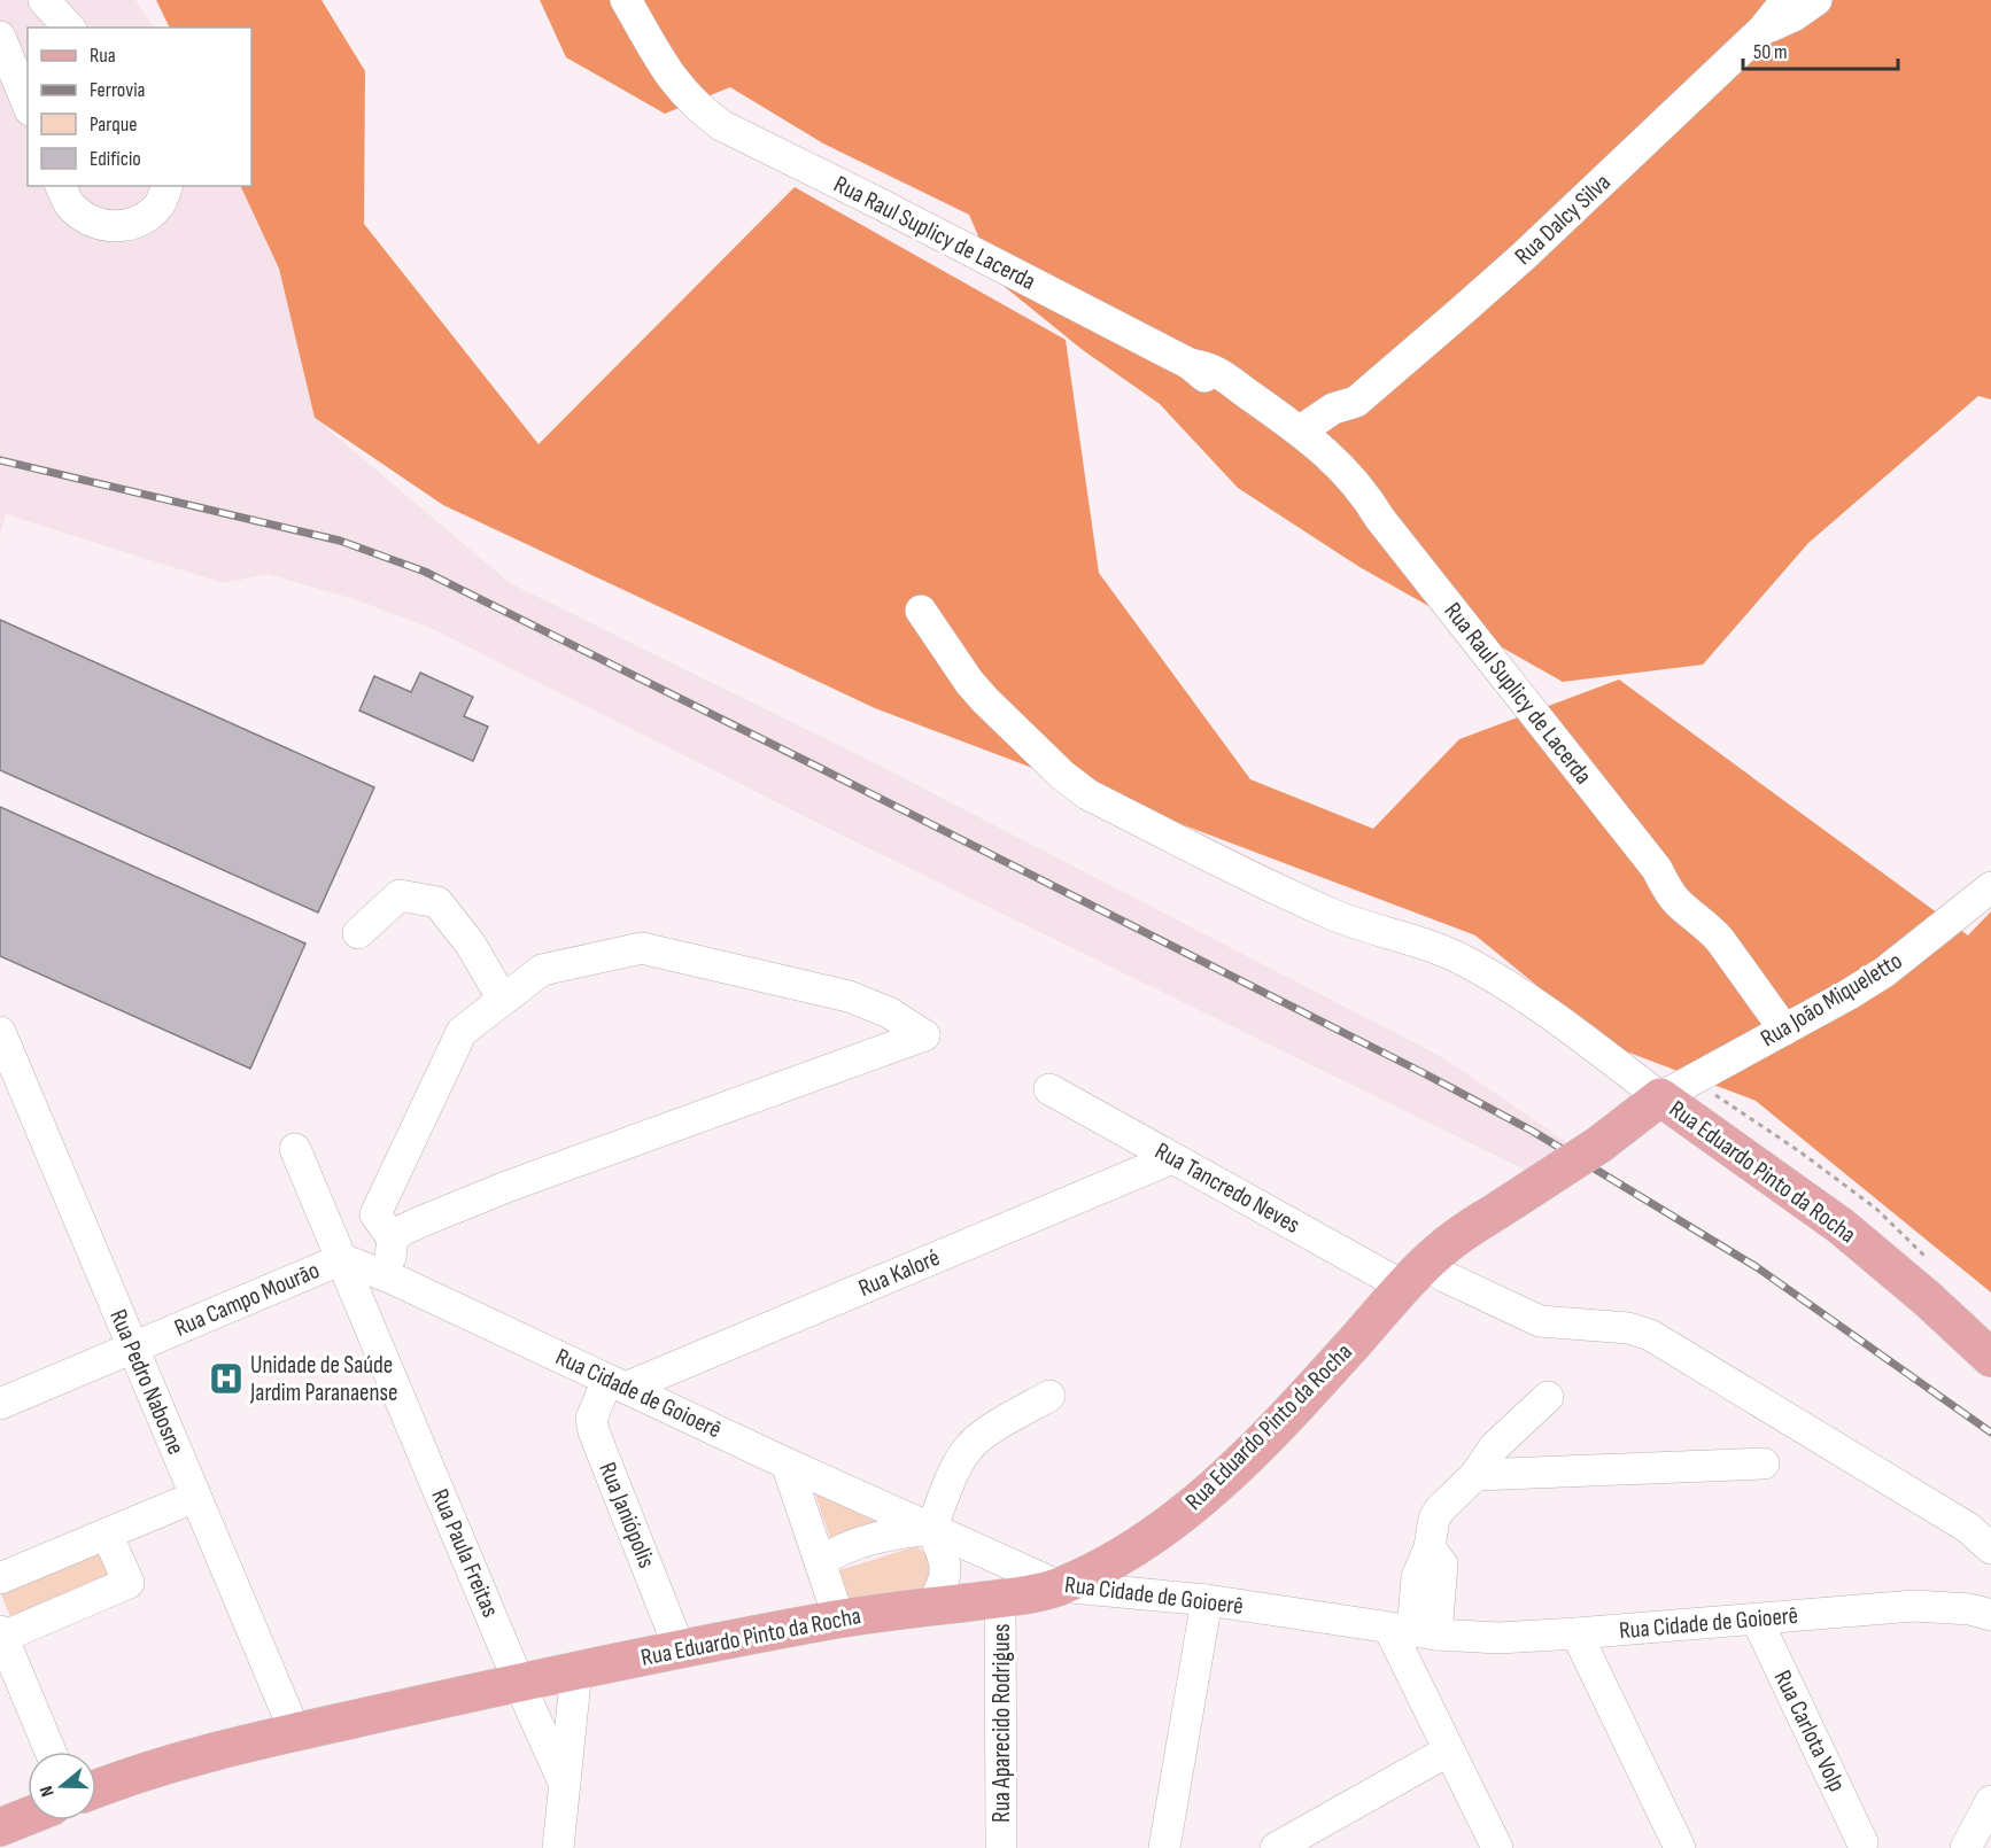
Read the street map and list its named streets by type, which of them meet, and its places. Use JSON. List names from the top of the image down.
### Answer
{
  "streets": {
    "main road": ["Rua Eduardo Pinto da Rocha"],
    "street": [
      "Rua Dalcy Silva",
      "Rua Raul Suplicy de Lacerda",
      "Rua João Miqueletto",
      "Rua Tancredo Neves",
      "Rua Kaloré",
      "Rua Campo Mourão",
      "Rua Pedro Nabosne",
      "Rua Cidade de Goioerê",
      "Rua Janiópolis",
      "Rua Paula Freitas",
      "Rua Aparecido Rodrigues",
      "Rua Carlota Volp"
    ]
  },
  "crossings": [
    ["Rua Dalcy Silva", "Rua Raul Suplicy de Lacerda"],
    ["Rua Raul Suplicy de Lacerda", "Rua João Miqueletto"],
    ["Rua João Miqueletto", "Rua Eduardo Pinto da Rocha"],
    ["Rua Eduardo Pinto da Rocha", "Rua Tancredo Neves"],
    ["Rua Eduardo Pinto da Rocha", "Rua Pedro Nabosne"],
    ["Rua Eduardo Pinto da Rocha", "Rua Cidade de Goioerê"],
    ["Rua Eduardo Pinto da Rocha", "Rua Janiópolis"],
    ["Rua Eduardo Pinto da Rocha", "Rua Paula Freitas"],
    ["Rua Eduardo Pinto da Rocha", "Rua Aparecido Rodrigues"],
    ["Rua Tancredo Neves", "Rua Kaloré"],
    ["Rua Kaloré", "Rua Cidade de Goioerê"],
    ["Rua Kaloré", "Rua Janiópolis"],
    ["Rua Campo Mourão", "Rua Pedro Nabosne"],
    ["Rua Campo Mourão", "Rua Cidade de Goioerê"],
    ["Rua Campo Mourão", "Rua Paula Freitas"],
    ["Rua Cidade de Goioerê", "Rua Janiópolis"],
    ["Rua Cidade de Goioerê", "Rua Paula Freitas"],
    ["Rua Cidade de Goioerê", "Rua Carlota Volp"]
  ],
  "places": {
    "hospital": ["Unidade de Saúde Jardim Paranaense"]
  },
  "legend": [
    "Rua",
    "Ferrovia",
    "Parque",
    "Edifício"
  ],
  "scale_bar": "50 m",
  "north": "left"
}
